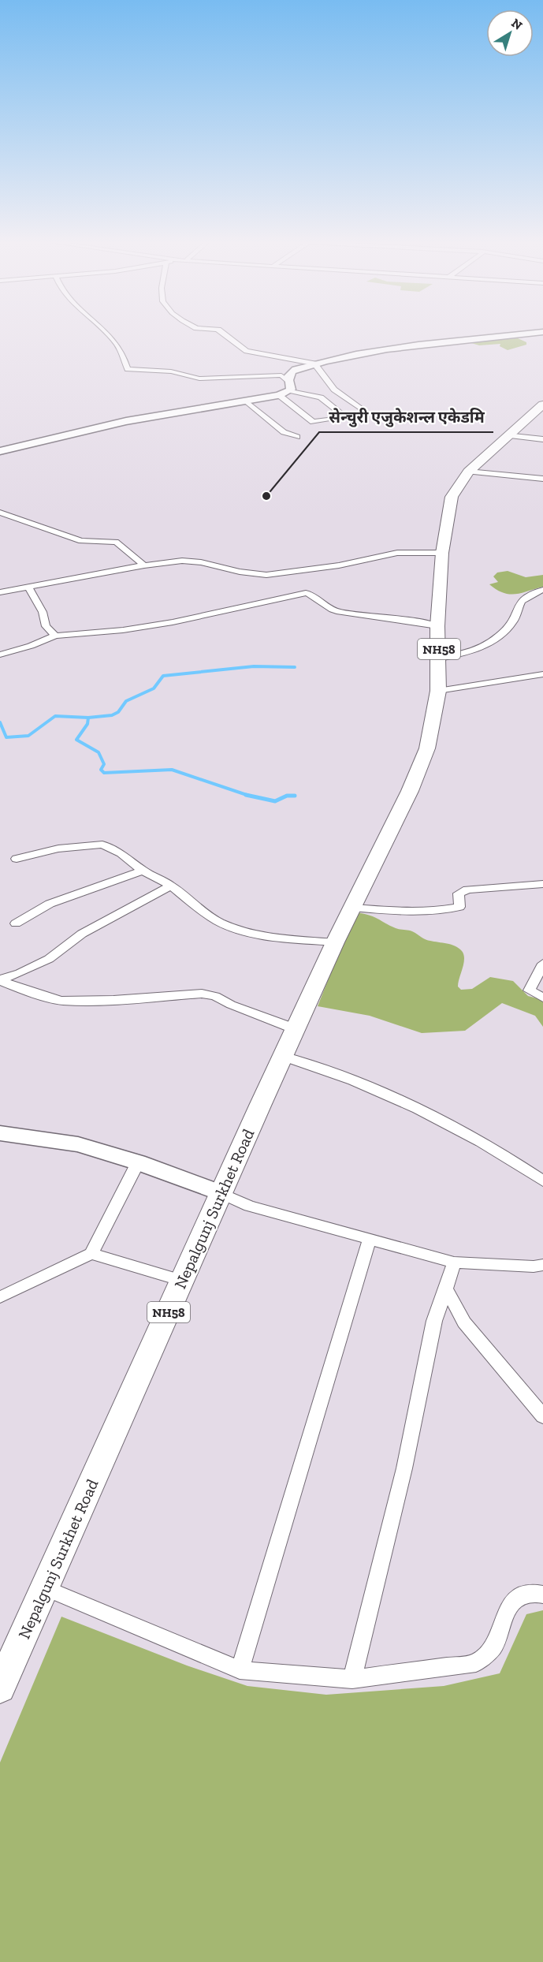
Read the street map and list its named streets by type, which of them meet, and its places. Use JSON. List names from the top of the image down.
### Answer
{
  "streets": {
    "main road": ["NH58", "Nepalgunj Surkhet Road"]
  },
  "crossings": [
    ["NH58", "Nepalgunj Surkhet Road"]
  ],
  "places": ["सेन्चुरी एजुकेशन्ल एकेडमि"],
  "north": "top right"
}
